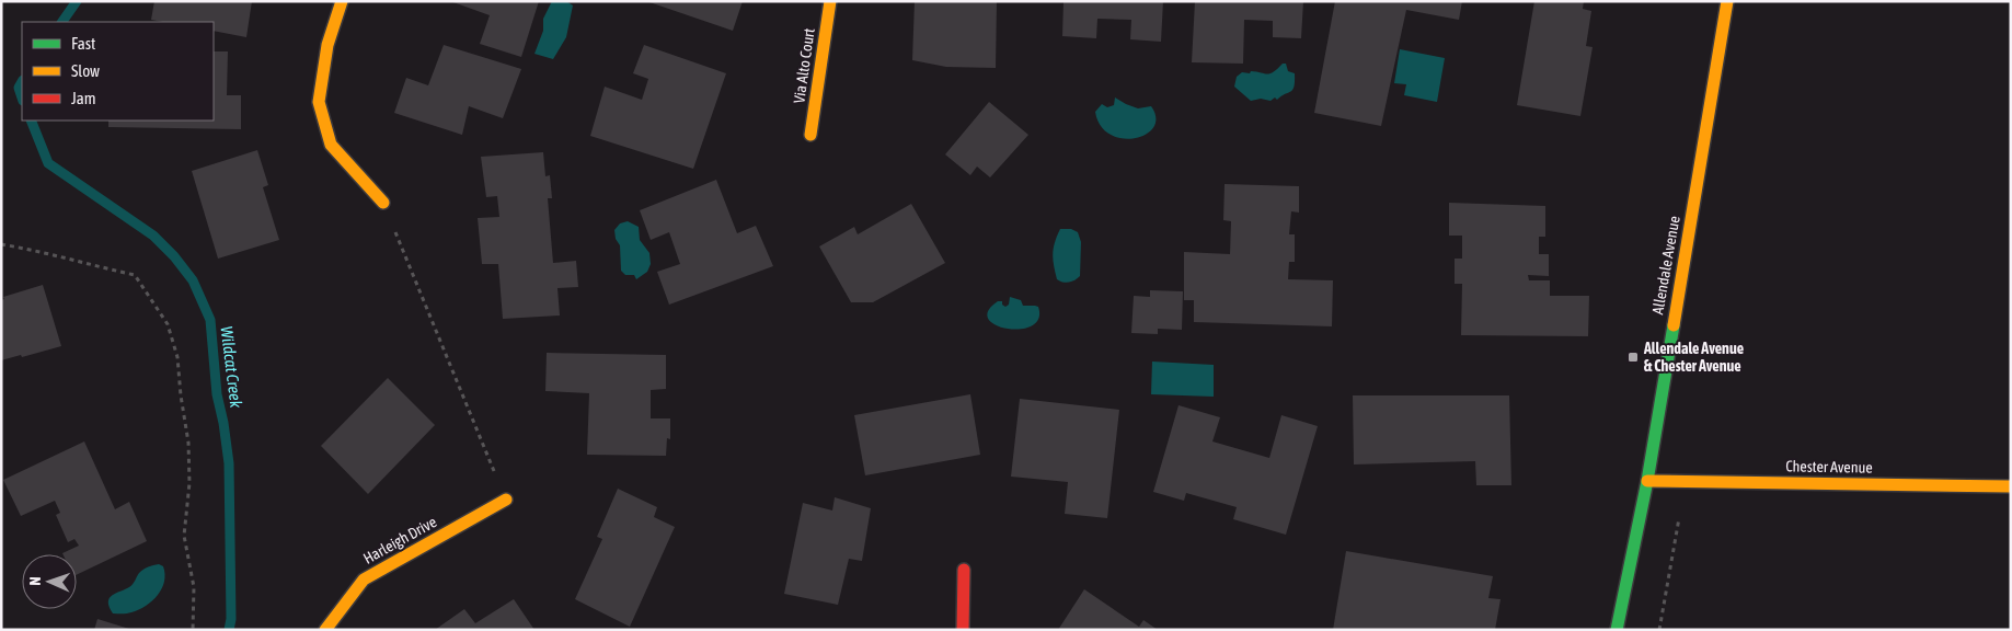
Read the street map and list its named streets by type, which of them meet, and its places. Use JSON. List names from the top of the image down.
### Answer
{
  "streets": {
    "street": [
      "Via Alto Court",
      "Allendale Avenue",
      "Chester Avenue",
      "Harleigh Drive"
    ]
  },
  "crossings": [
    ["Allendale Avenue", "Chester Avenue"]
  ],
  "water": ["Wildcat Creek"],
  "places": {
    "transit": ["Allendale Avenue & Chester Avenue"]
  },
  "legend": ["Fast", "Slow", "Jam"],
  "north": "left"
}
